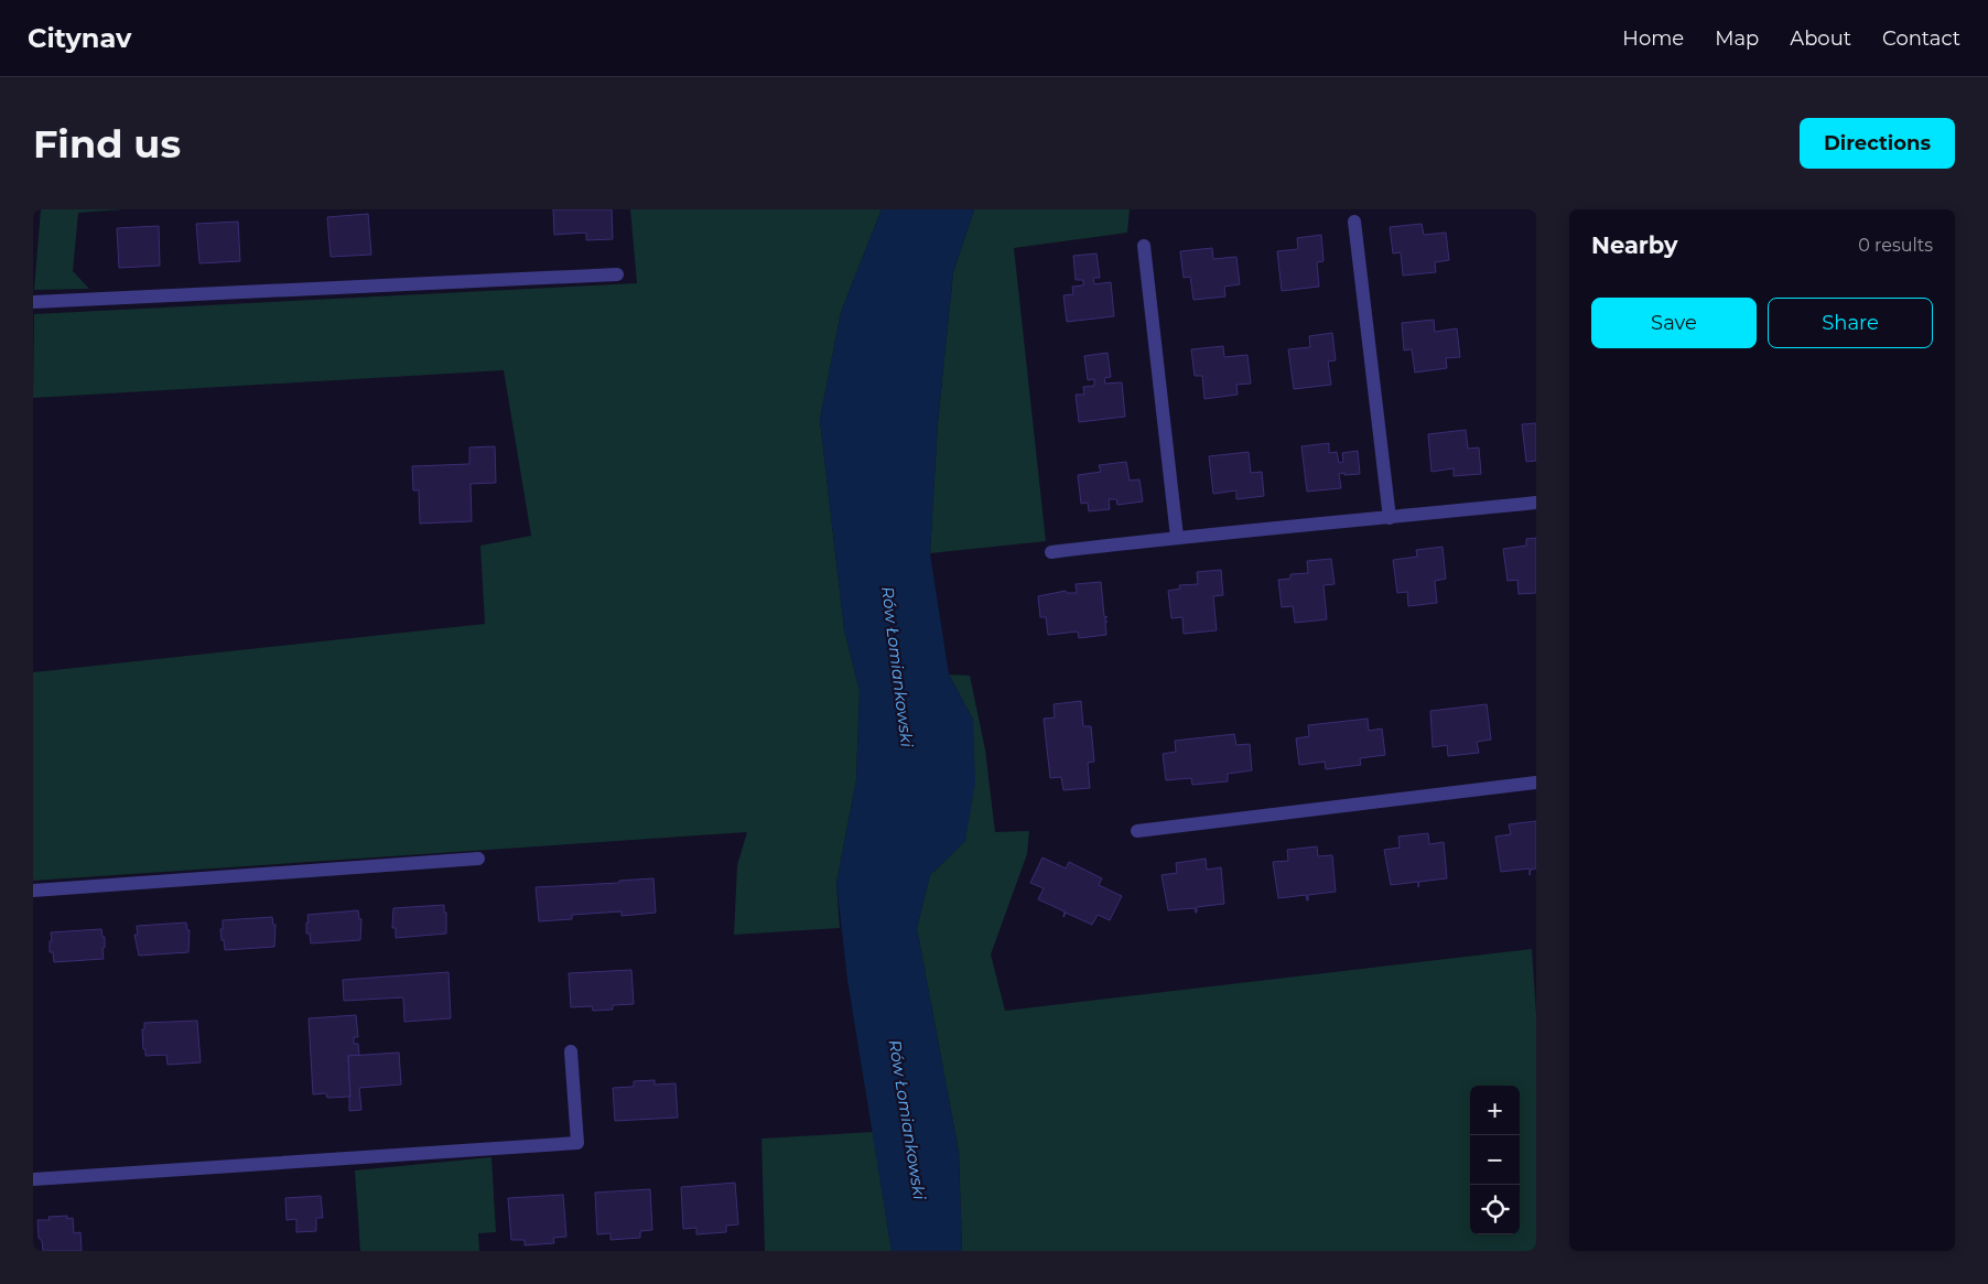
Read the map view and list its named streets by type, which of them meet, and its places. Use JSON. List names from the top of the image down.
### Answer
{
  "water": ["Rów Łomiankowski"],
  "page": {
    "header": "Citynav",
    "nav": [
      "Home",
      "Map",
      "About",
      "Contact"
    ],
    "buttons": [
      "Directions",
      ["Save", "Share"]
    ],
    "title": "Find us",
    "heading": ["Nearby", "0 results"],
    "map_buttons": ["+", "−"]
  }
}
